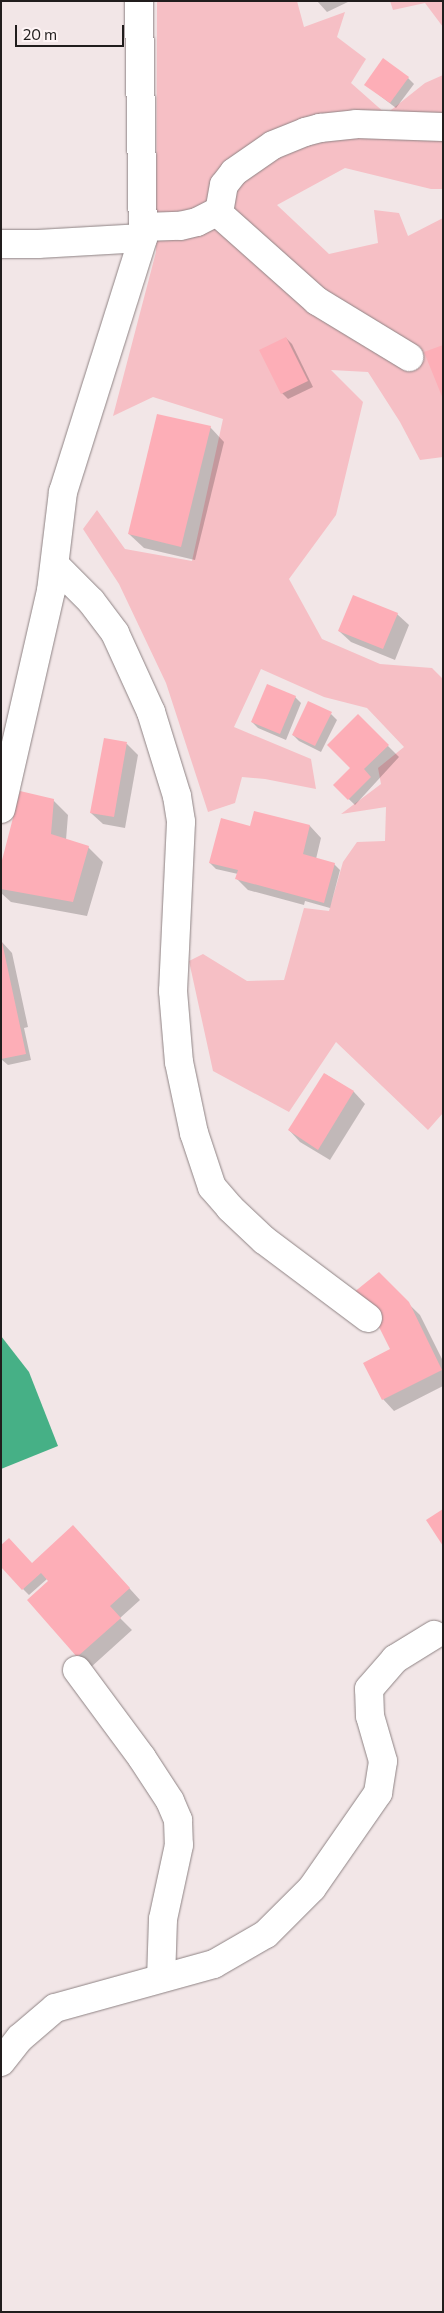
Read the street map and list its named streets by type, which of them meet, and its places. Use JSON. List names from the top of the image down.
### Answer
{
  "scale_bar": "20 m"
}
